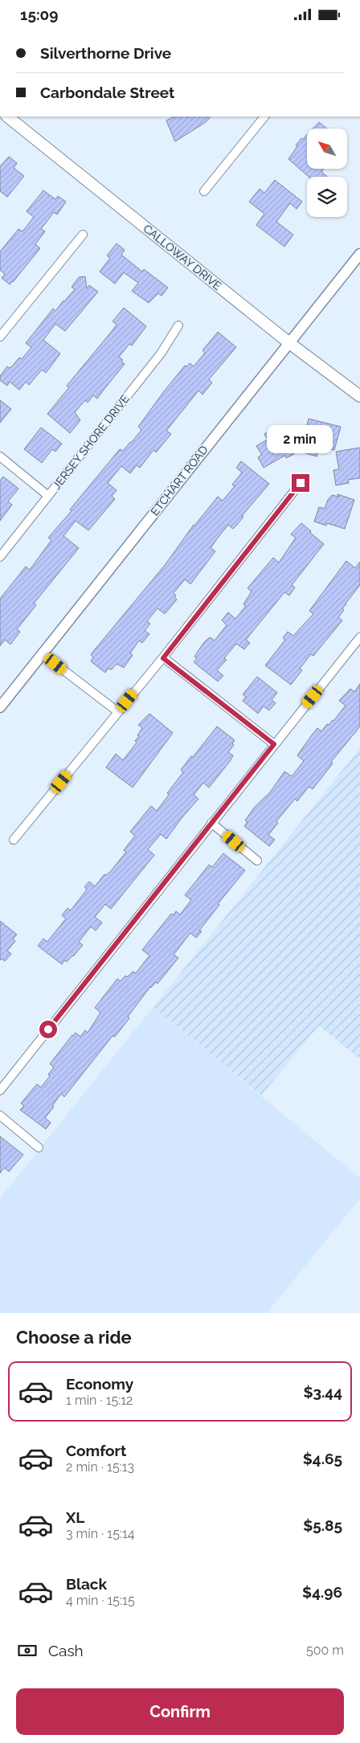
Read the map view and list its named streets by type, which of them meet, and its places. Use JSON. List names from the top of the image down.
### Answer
{
  "streets": {
    "main road": ["CALLOWAY DRIVE"],
    "street": ["JERSEY SHORE DRIVE", "ETCHART ROAD"]
  },
  "crossings": [
    ["CALLOWAY DRIVE", "ETCHART ROAD"]
  ],
  "north": "top left",
  "page": {
    "status": "15:09",
    "banner": ["Silverthorne Drive", "Carbondale Street"],
    "bubble": "2 min",
    "heading": "Choose a ride",
    "list": [
      {
        "name": "Economy",
        "note": "1 min · 15:12",
        "value": "$3.44"
      },
      {
        "name": "Comfort",
        "note": "2 min · 15:13",
        "value": "$4.65"
      },
      {
        "name": "XL",
        "note": "3 min · 15:14",
        "value": "$5.85"
      },
      {
        "name": "Black",
        "note": "4 min · 15:15",
        "value": "$4.96"
      }
    ],
    "pay": ["Cash", "500 m"],
    "buttons": "Confirm"
  }
}
